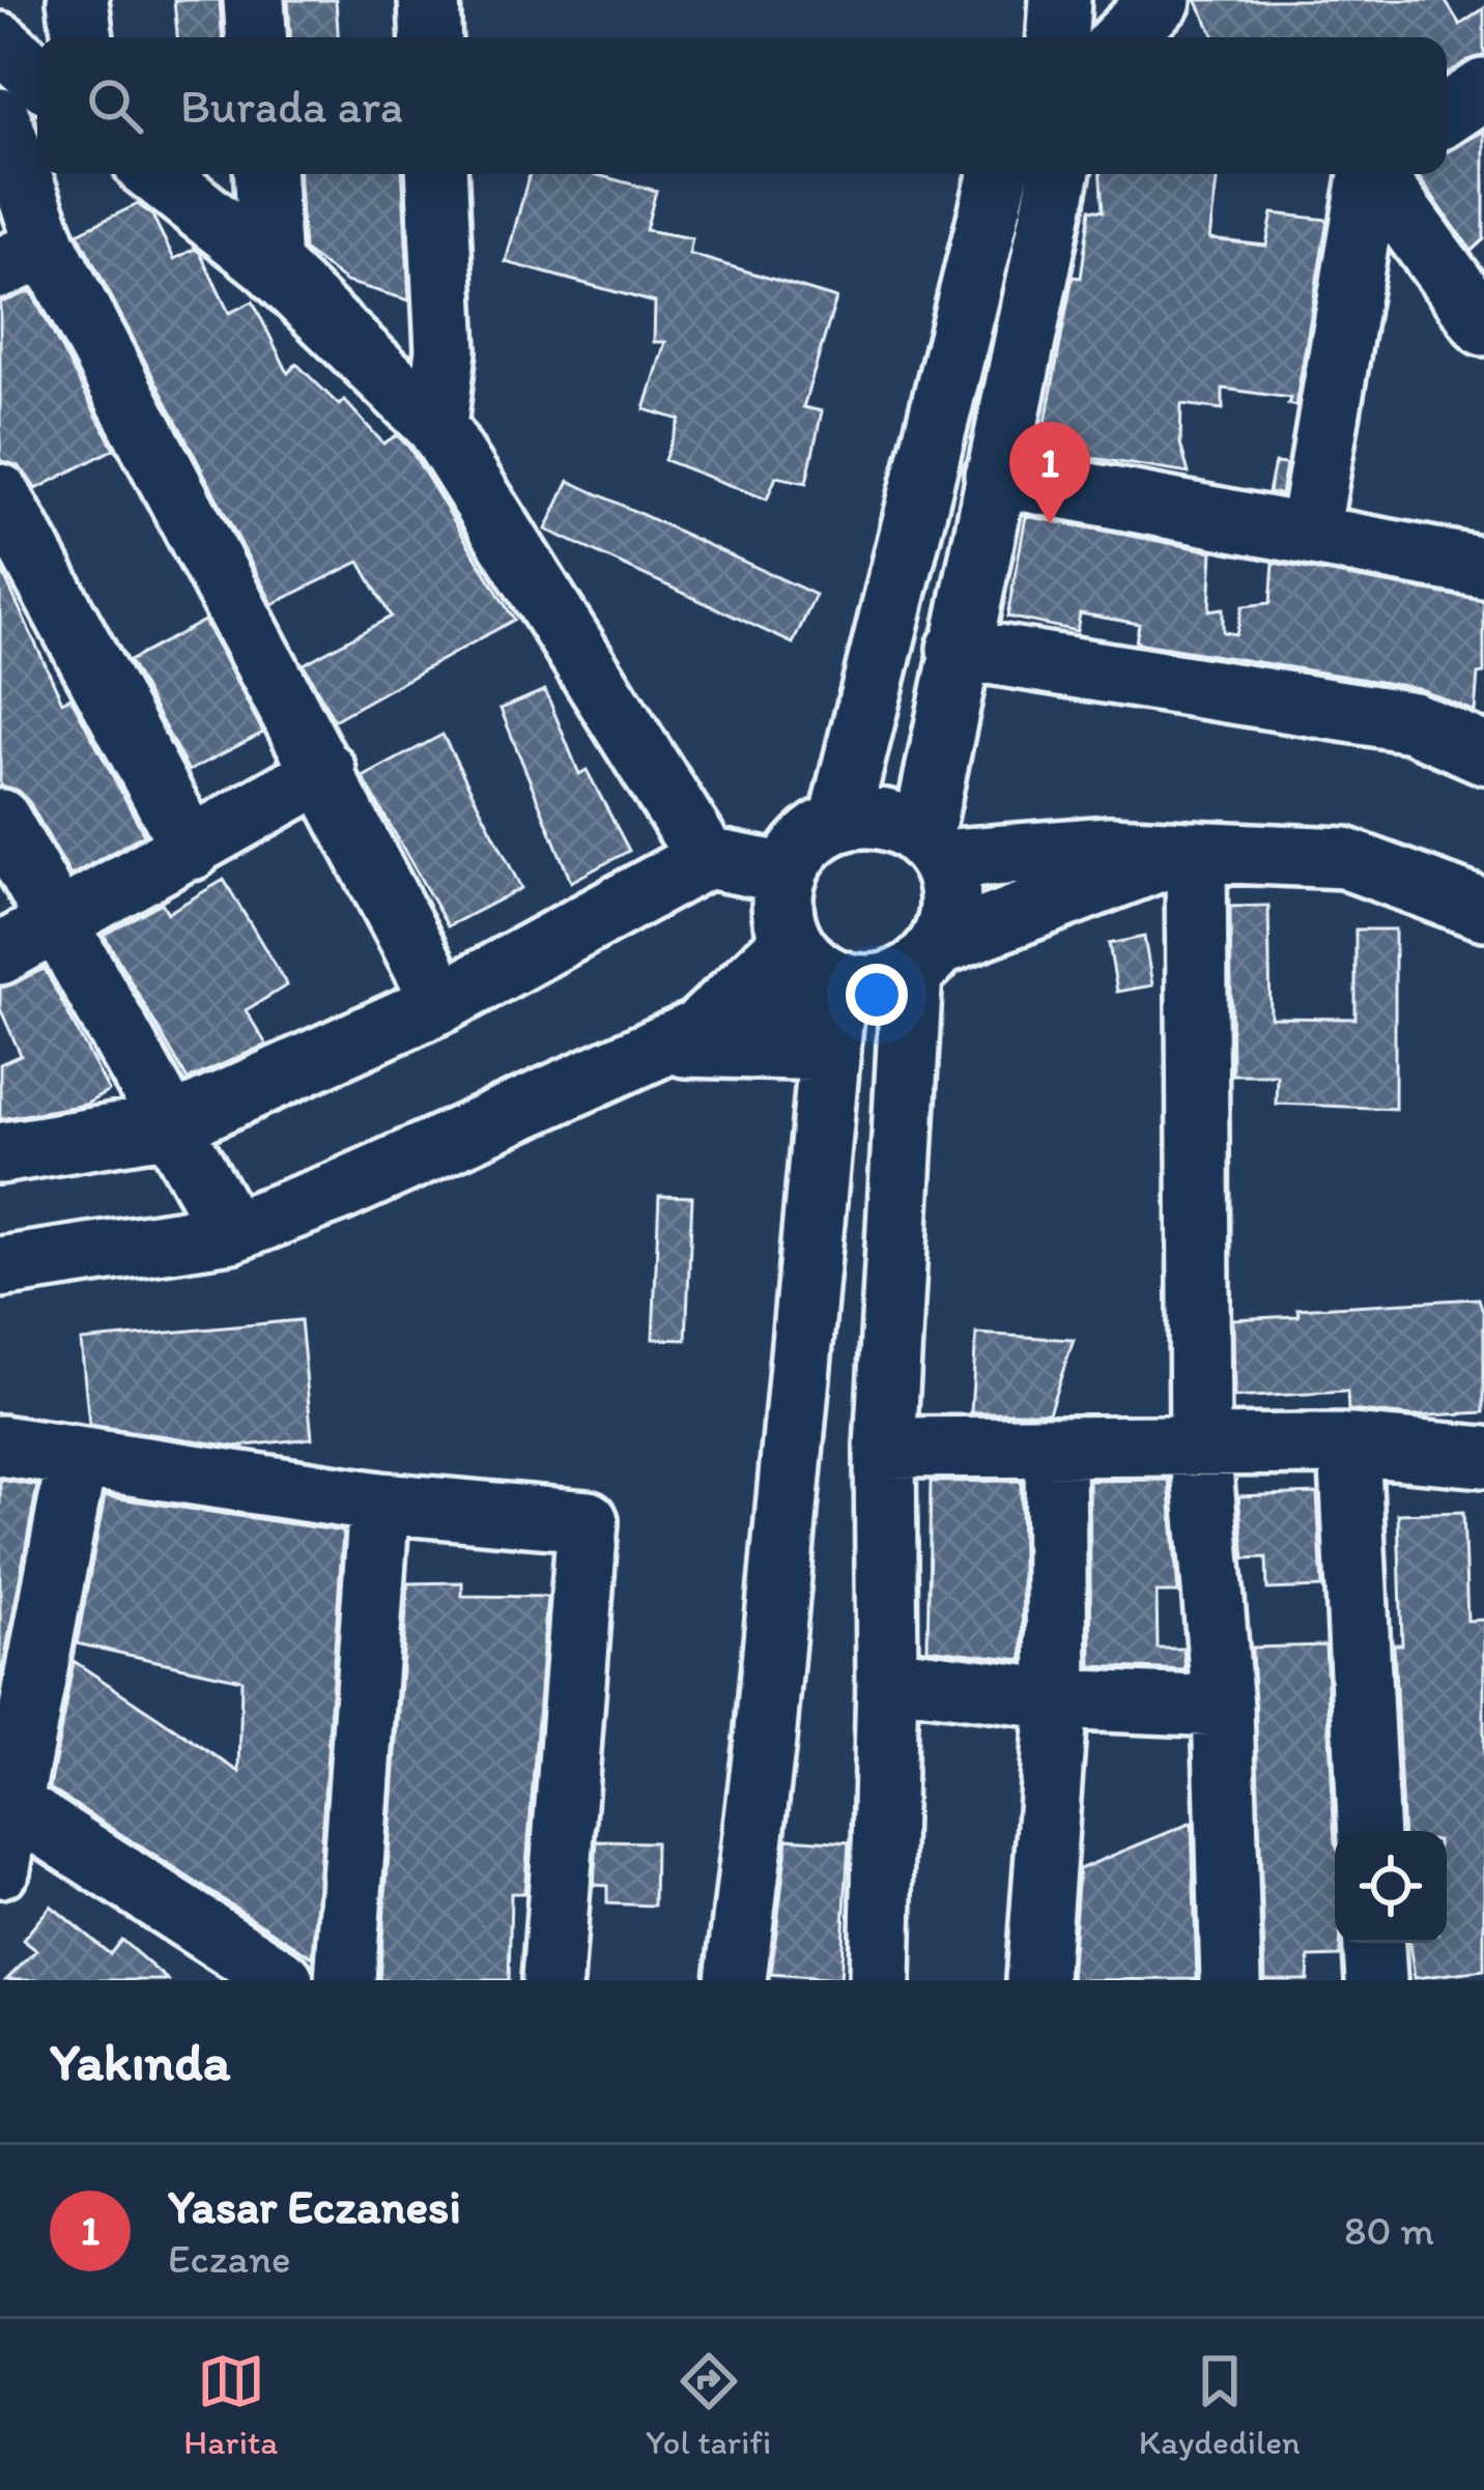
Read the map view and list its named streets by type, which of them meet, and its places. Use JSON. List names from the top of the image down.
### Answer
{
  "page": {
    "search": "Burada ara",
    "pins": "1",
    "heading": "Yakında",
    "list": [
      {
        "mark": "1",
        "name": "Yasar Eczanesi",
        "note": "Eczane",
        "value": "80 m"
      }
    ],
    "nav": ["Harita", "Yol tarifi", "Kaydedilen"]
  }
}
